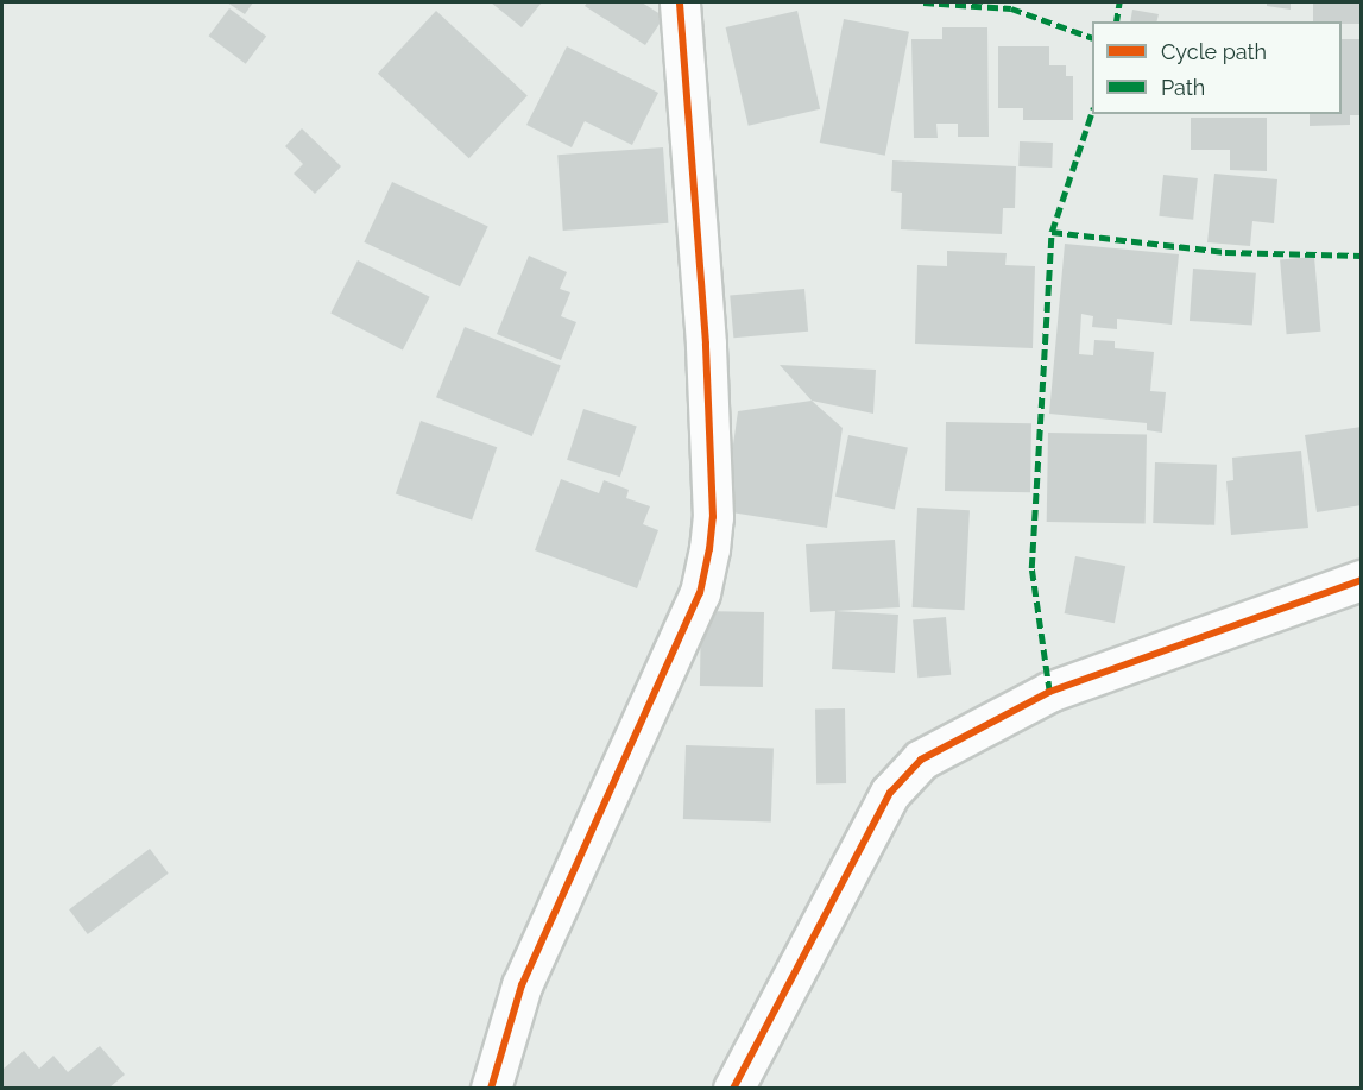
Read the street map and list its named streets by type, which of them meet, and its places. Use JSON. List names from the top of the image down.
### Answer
{
  "legend": ["Cycle path", "Path"]
}
